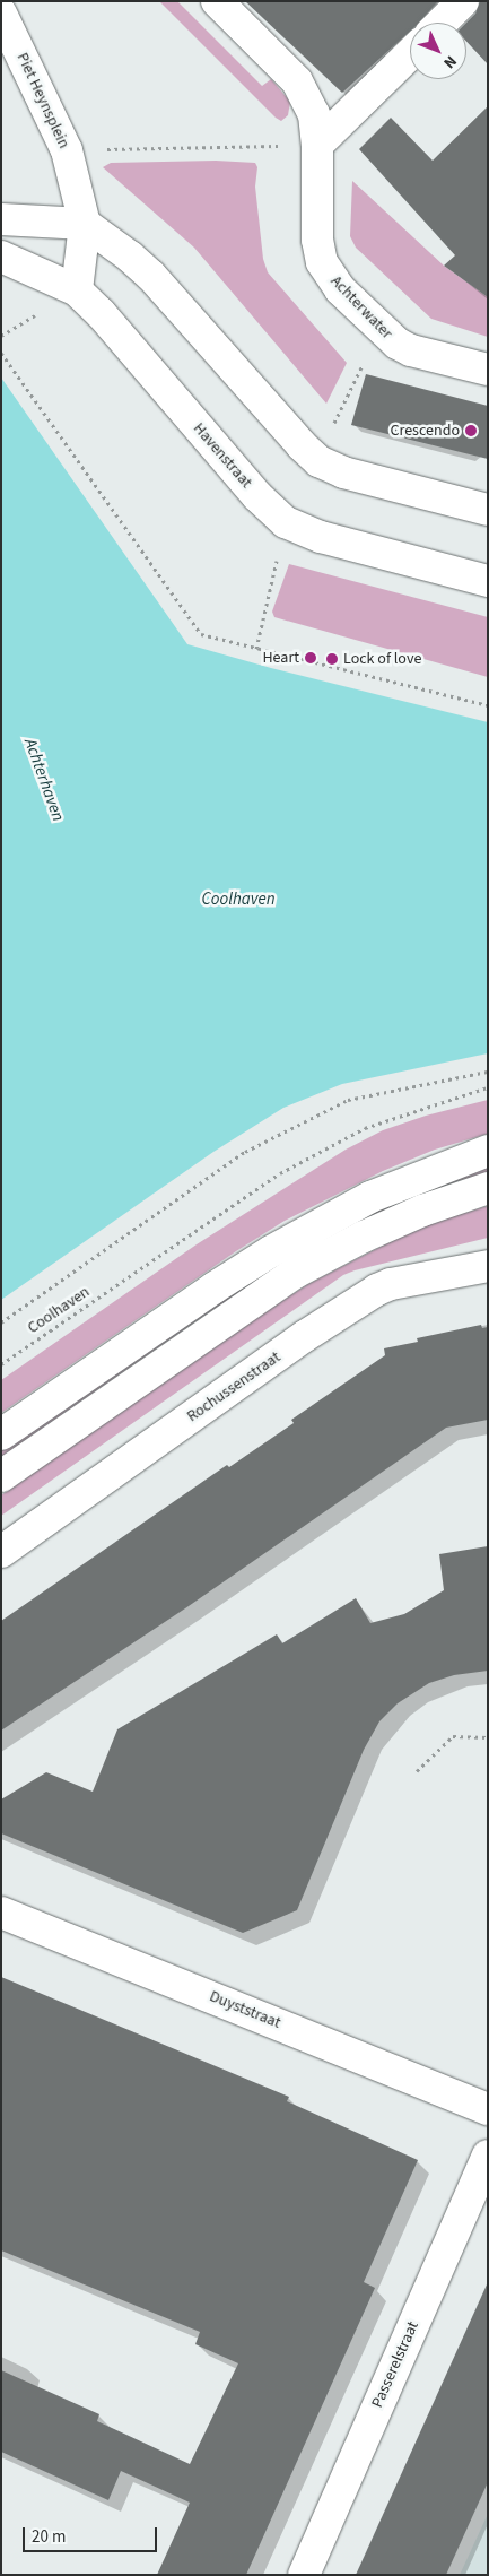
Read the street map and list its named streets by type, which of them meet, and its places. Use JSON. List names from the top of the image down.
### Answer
{
  "streets": {
    "street": [
      "Piet Heynsplein",
      "Achterwater",
      "Havenstraat",
      "Rochussenstraat",
      "Duyststraat",
      "Passerelstraat"
    ],
    "path": ["Coolhaven"]
  },
  "crossings": [
    ["Piet Heynsplein", "Havenstraat"]
  ],
  "water": ["Achterhaven", "Coolhaven"],
  "places": ["Crescendo", "Heart", "Lock of love"],
  "scale_bar": "20 m",
  "north": "bottom right"
}
